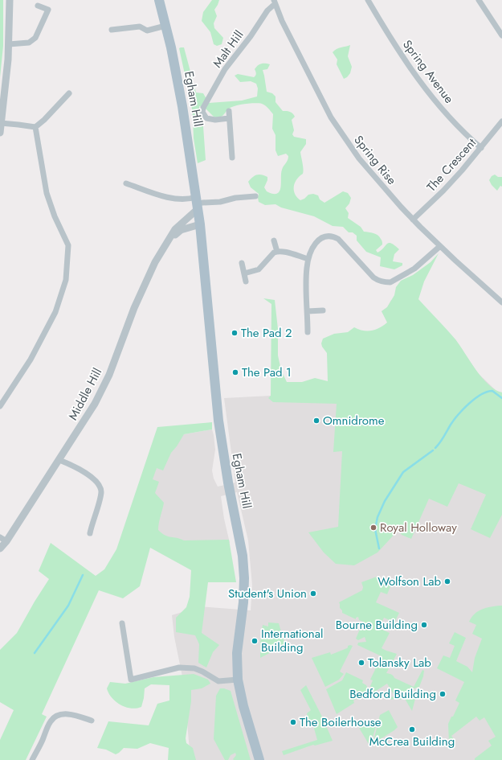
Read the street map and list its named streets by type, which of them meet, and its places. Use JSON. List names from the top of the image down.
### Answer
{
  "streets": {
    "main road": ["Egham Hill"],
    "street": [
      "Malt Hill",
      "Spring Avenue",
      "Spring Rise",
      "The Crescent",
      "Middle Hill"
    ]
  },
  "crossings": [
    ["Malt Hill", "Spring Rise"],
    ["Spring Avenue", "The Crescent"],
    ["Egham Hill", "Middle Hill"],
    ["Spring Rise", "The Crescent"]
  ],
  "places": [
    "The Pad 2",
    "The Pad 1",
    "Omnidrome",
    "Royal Holloway",
    "Wolfson Lab",
    "Student's Union",
    "Bourne Building",
    "International Building",
    "Tolansky Lab",
    "Bedford Building",
    "The Boilerhouse",
    "McCrea Building"
  ]
}
